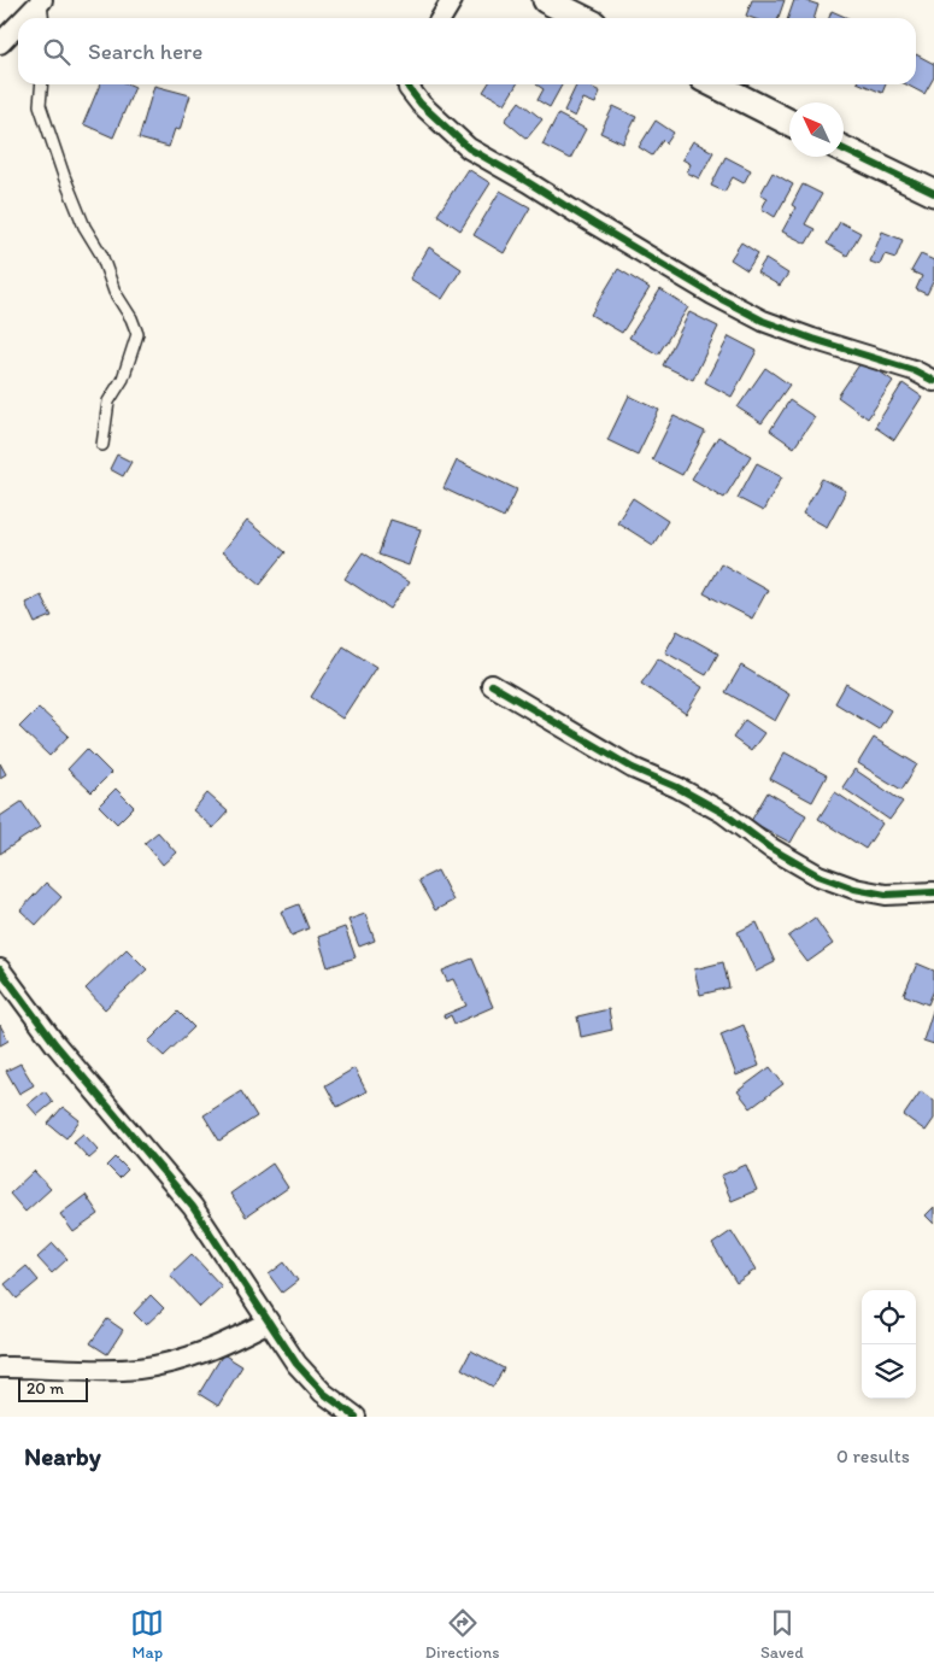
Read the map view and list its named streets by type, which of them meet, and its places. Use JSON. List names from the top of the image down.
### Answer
{
  "scale_bar": "20 m",
  "north": "top left",
  "page": {
    "search": "Search here",
    "scale": "20 m",
    "heading": ["Nearby", "0 results"],
    "nav": ["Map", "Directions", "Saved"]
  }
}
